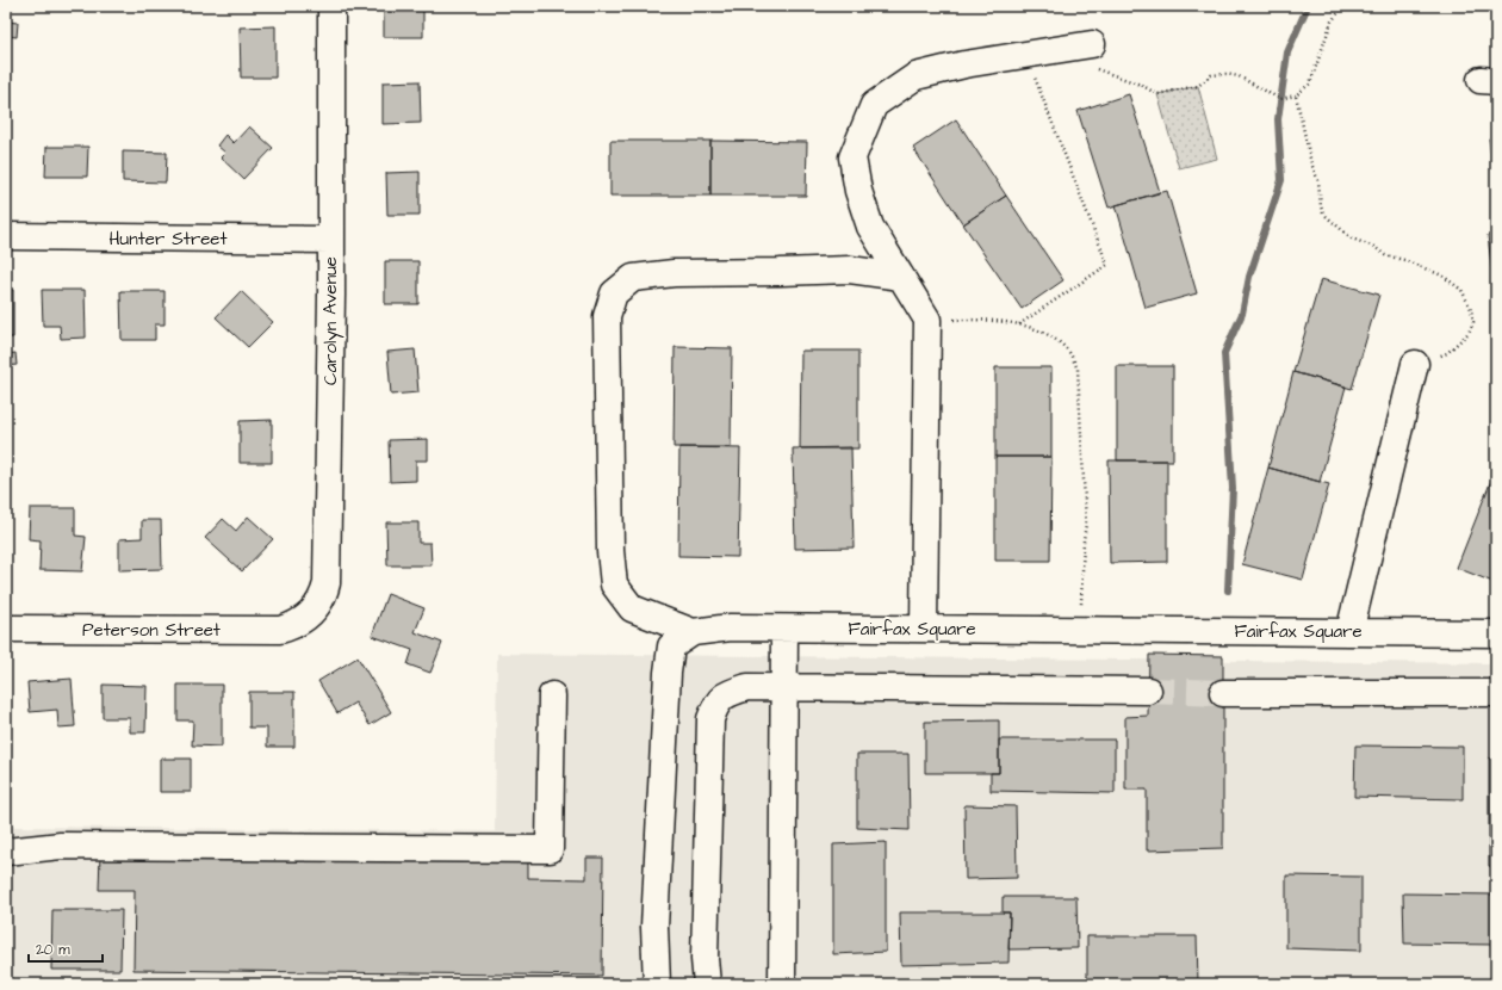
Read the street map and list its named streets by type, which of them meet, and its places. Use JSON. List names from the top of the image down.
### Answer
{
  "streets": {
    "street": [
      "Hunter Street",
      "Carolyn Avenue",
      "Fairfax Square",
      "Peterson Street"
    ]
  },
  "crossings": [
    ["Hunter Street", "Carolyn Avenue"],
    ["Carolyn Avenue", "Peterson Street"]
  ],
  "scale_bar": "20 m"
}
